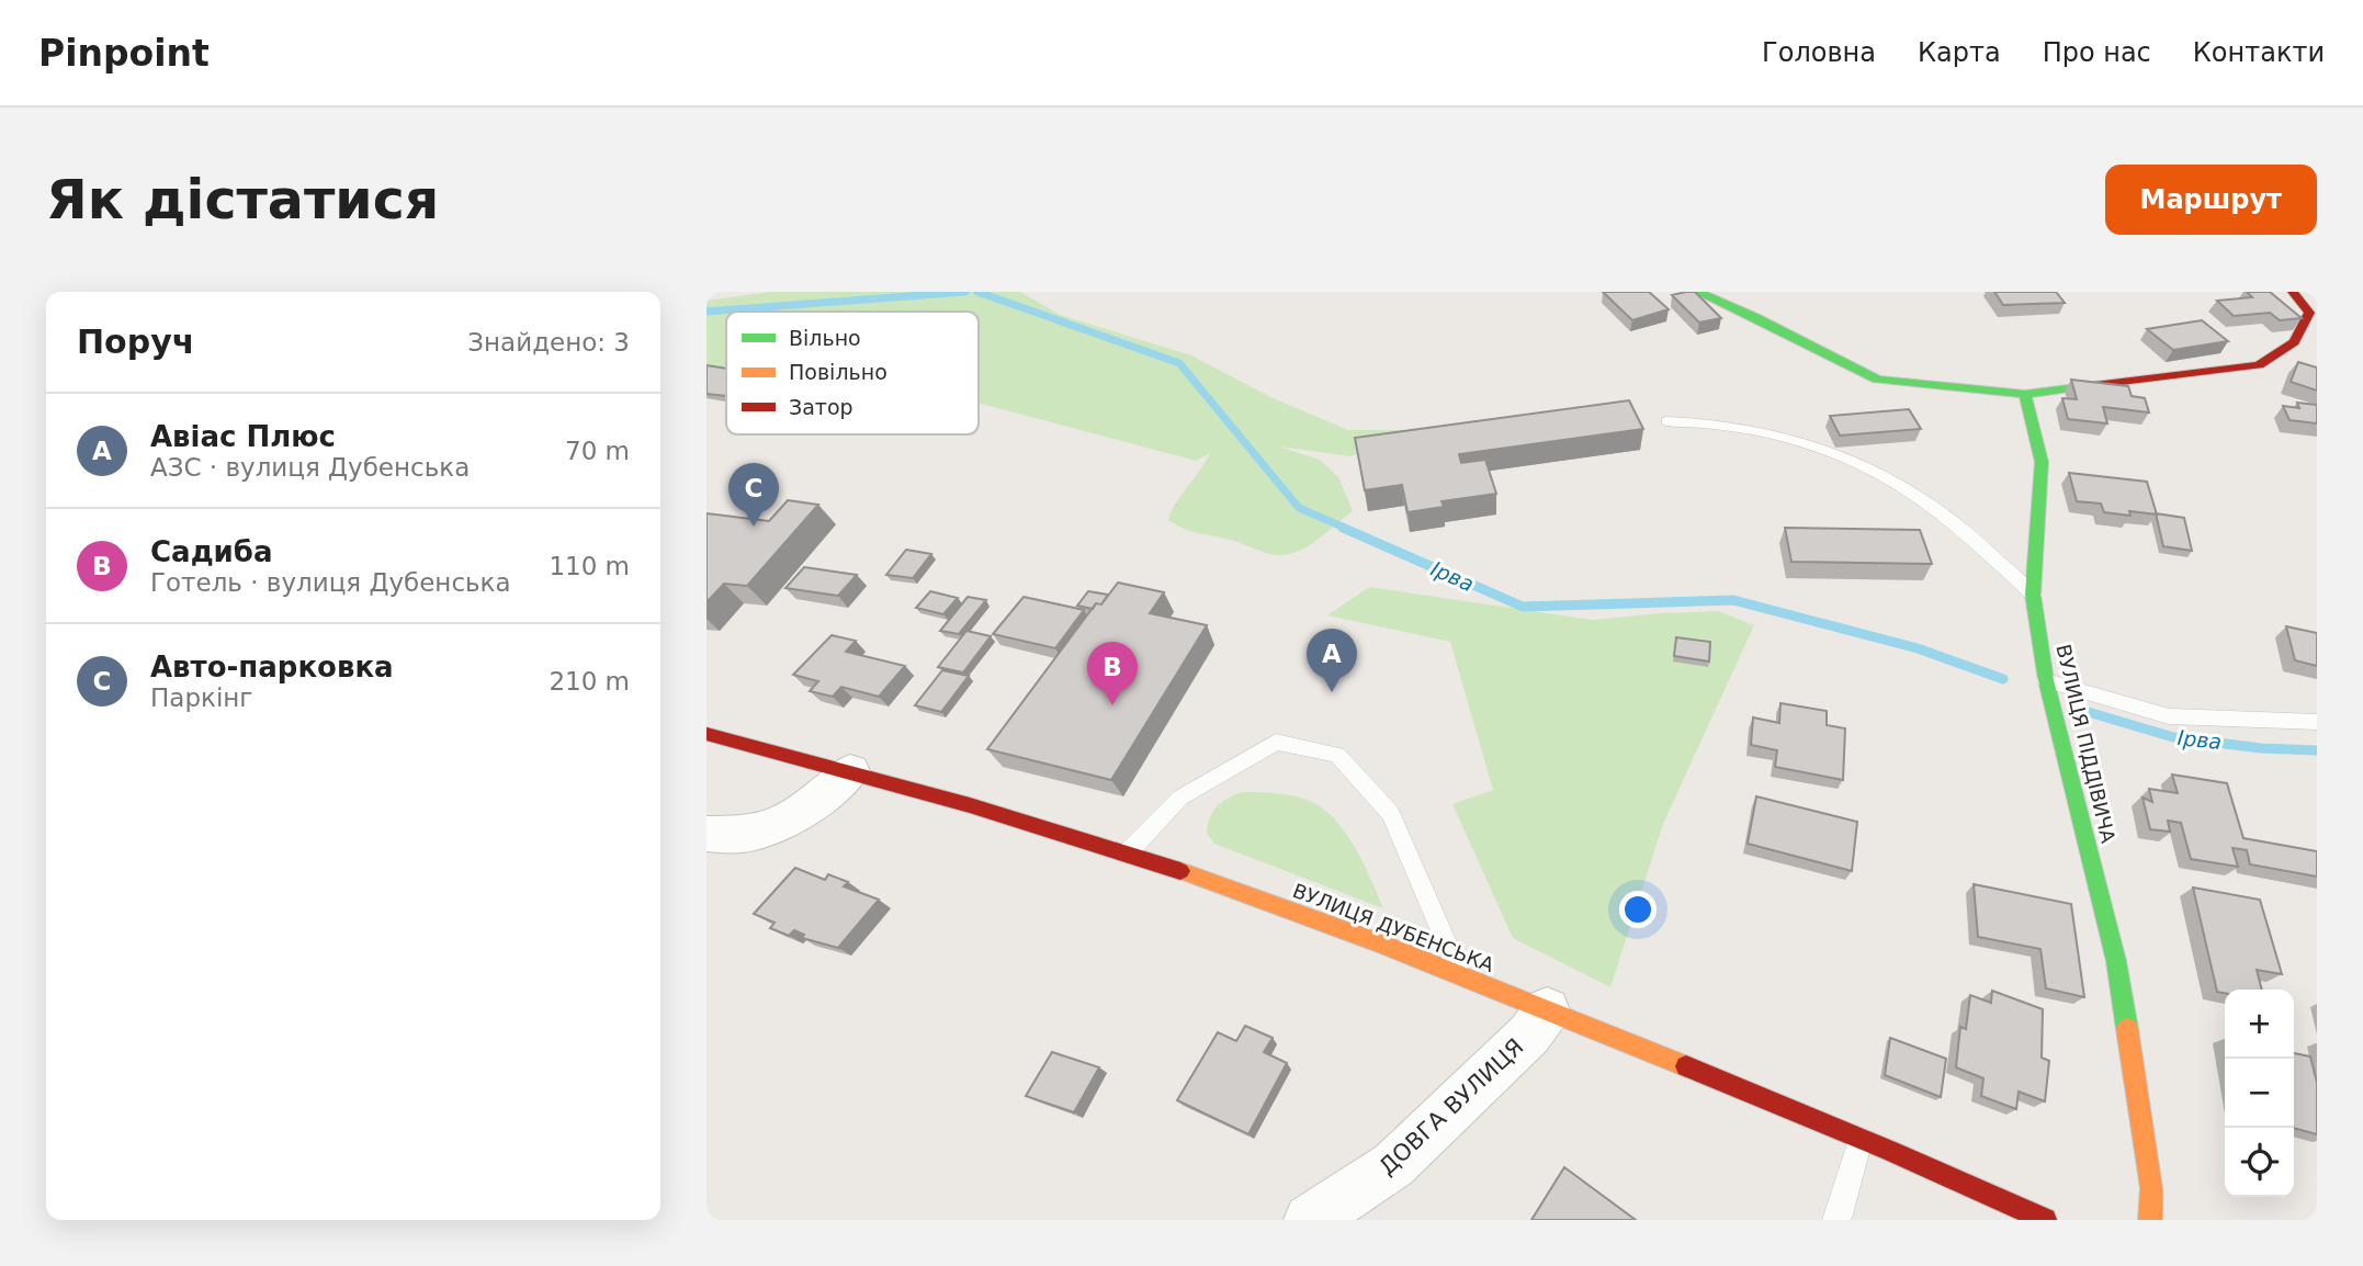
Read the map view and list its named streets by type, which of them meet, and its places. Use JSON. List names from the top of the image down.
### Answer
{
  "streets": {
    "street": ["ВУЛИЦЯ ПІДДІВИЧА", "ВУЛИЦЯ ДУБЕНСЬКА", "ДОВГА ВУЛИЦЯ"]
  },
  "crossings": [
    ["ВУЛИЦЯ ДУБЕНСЬКА", "ДОВГА ВУЛИЦЯ"]
  ],
  "water": ["Ірва"],
  "legend": ["Вільно", "Повільно", "Затор"],
  "page": {
    "header": "Pinpoint",
    "nav": [
      "Головна",
      "Карта",
      "Про нас",
      "Контакти"
    ],
    "buttons": "Маршрут",
    "title": "Як дістатися",
    "heading": ["Поруч", "Знайдено: 3"],
    "list": [
      {
        "mark": "A",
        "name": "Авіас Плюс",
        "note": "АЗС · вулиця Дубенська",
        "value": "70 m"
      },
      {
        "mark": "B",
        "name": "Садиба",
        "note": "Готель · вулиця Дубенська",
        "value": "110 m"
      },
      {
        "mark": "C",
        "name": "Авто-парковка",
        "note": "Паркінг",
        "value": "210 m"
      }
    ],
    "pins": ["C", "A", "B"],
    "map_buttons": ["+", "−"]
  }
}
